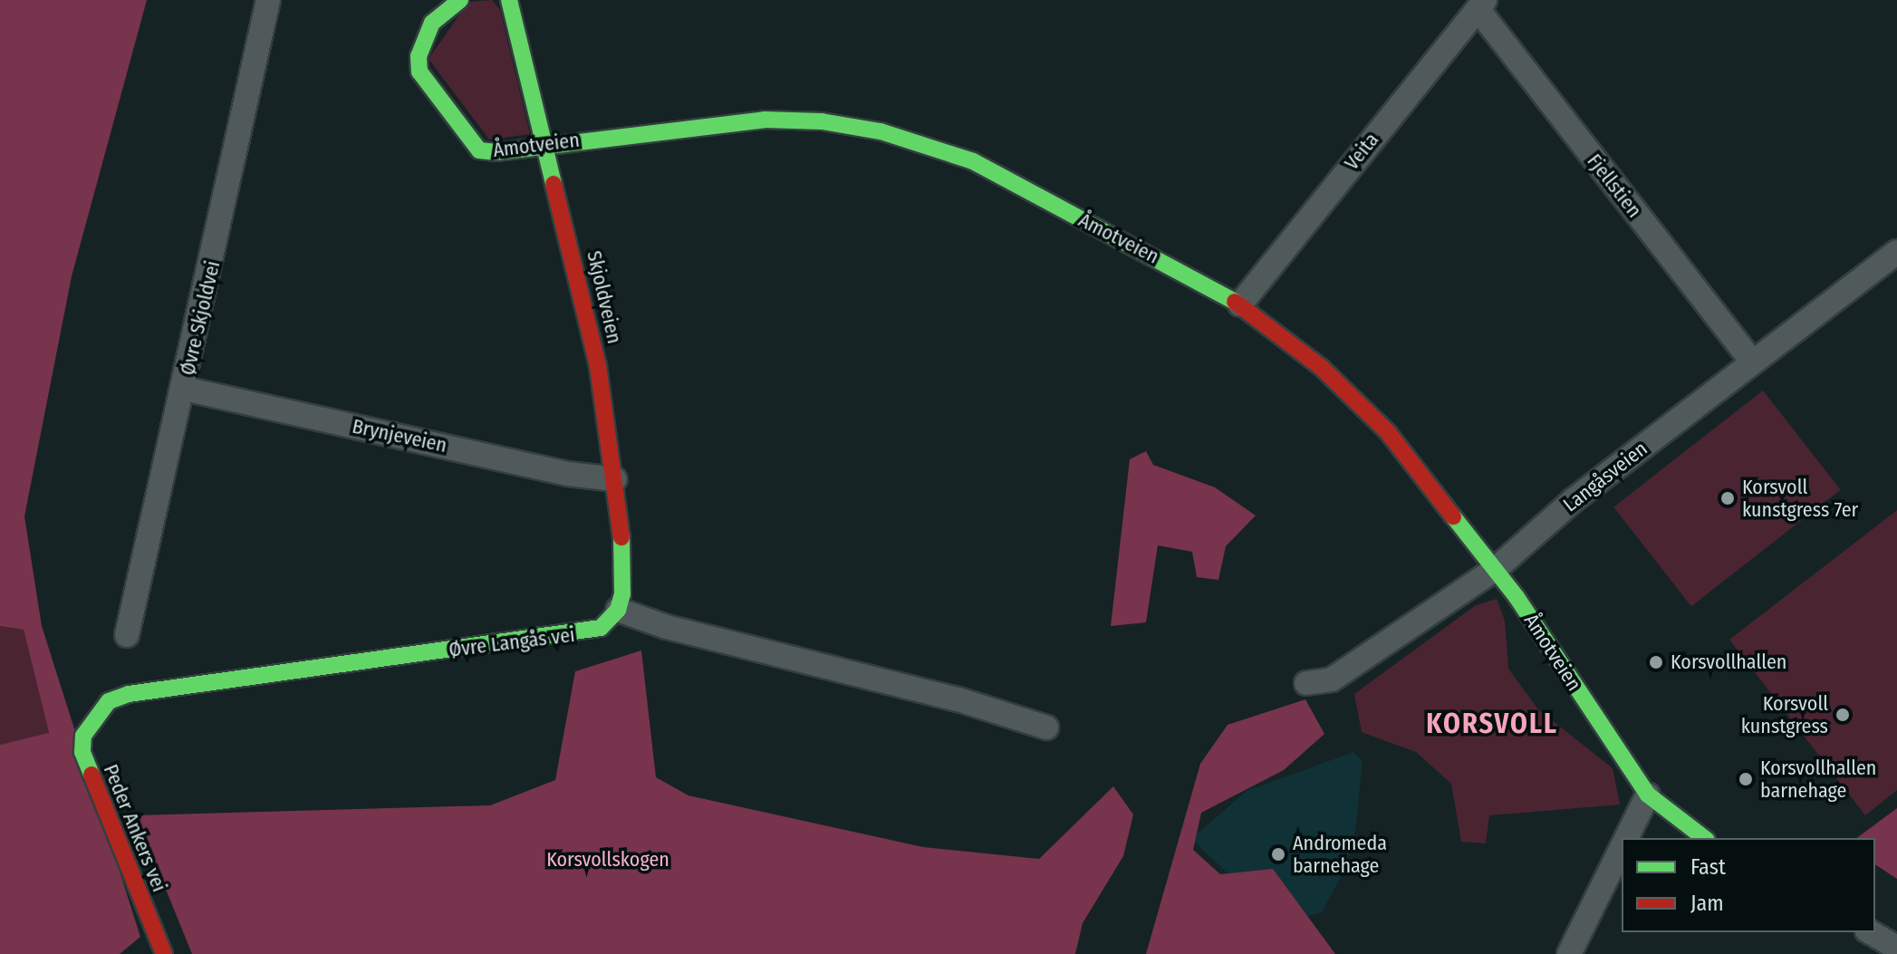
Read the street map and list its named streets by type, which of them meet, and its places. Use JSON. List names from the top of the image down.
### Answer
{
  "streets": {
    "street": [
      "Åmotveien",
      "Veita",
      "Fjellstien",
      "Skjoldveien",
      "Øvre Skjoldvei",
      "Brynjeveien",
      "Langåsveien",
      "Øvre Langås vei",
      "Peder Ankers vei"
    ]
  },
  "crossings": [
    ["Åmotveien", "Veita"],
    ["Åmotveien", "Skjoldveien"],
    ["Åmotveien", "Langåsveien"],
    ["Veita", "Fjellstien"],
    ["Fjellstien", "Langåsveien"],
    ["Skjoldveien", "Brynjeveien"],
    ["Skjoldveien", "Øvre Langås vei"],
    ["Øvre Skjoldvei", "Brynjeveien"],
    ["Øvre Langås vei", "Peder Ankers vei"]
  ],
  "districts": ["KORSVOLL"],
  "parks": ["Korsvollskogen"],
  "places": [
    "Korsvoll kunstgress 7er",
    "Korsvollhallen",
    "Korsvoll kunstgress",
    "Korsvollhallen barnehage",
    "Andromeda barnehage"
  ],
  "legend": ["Fast", "Jam"]
}
